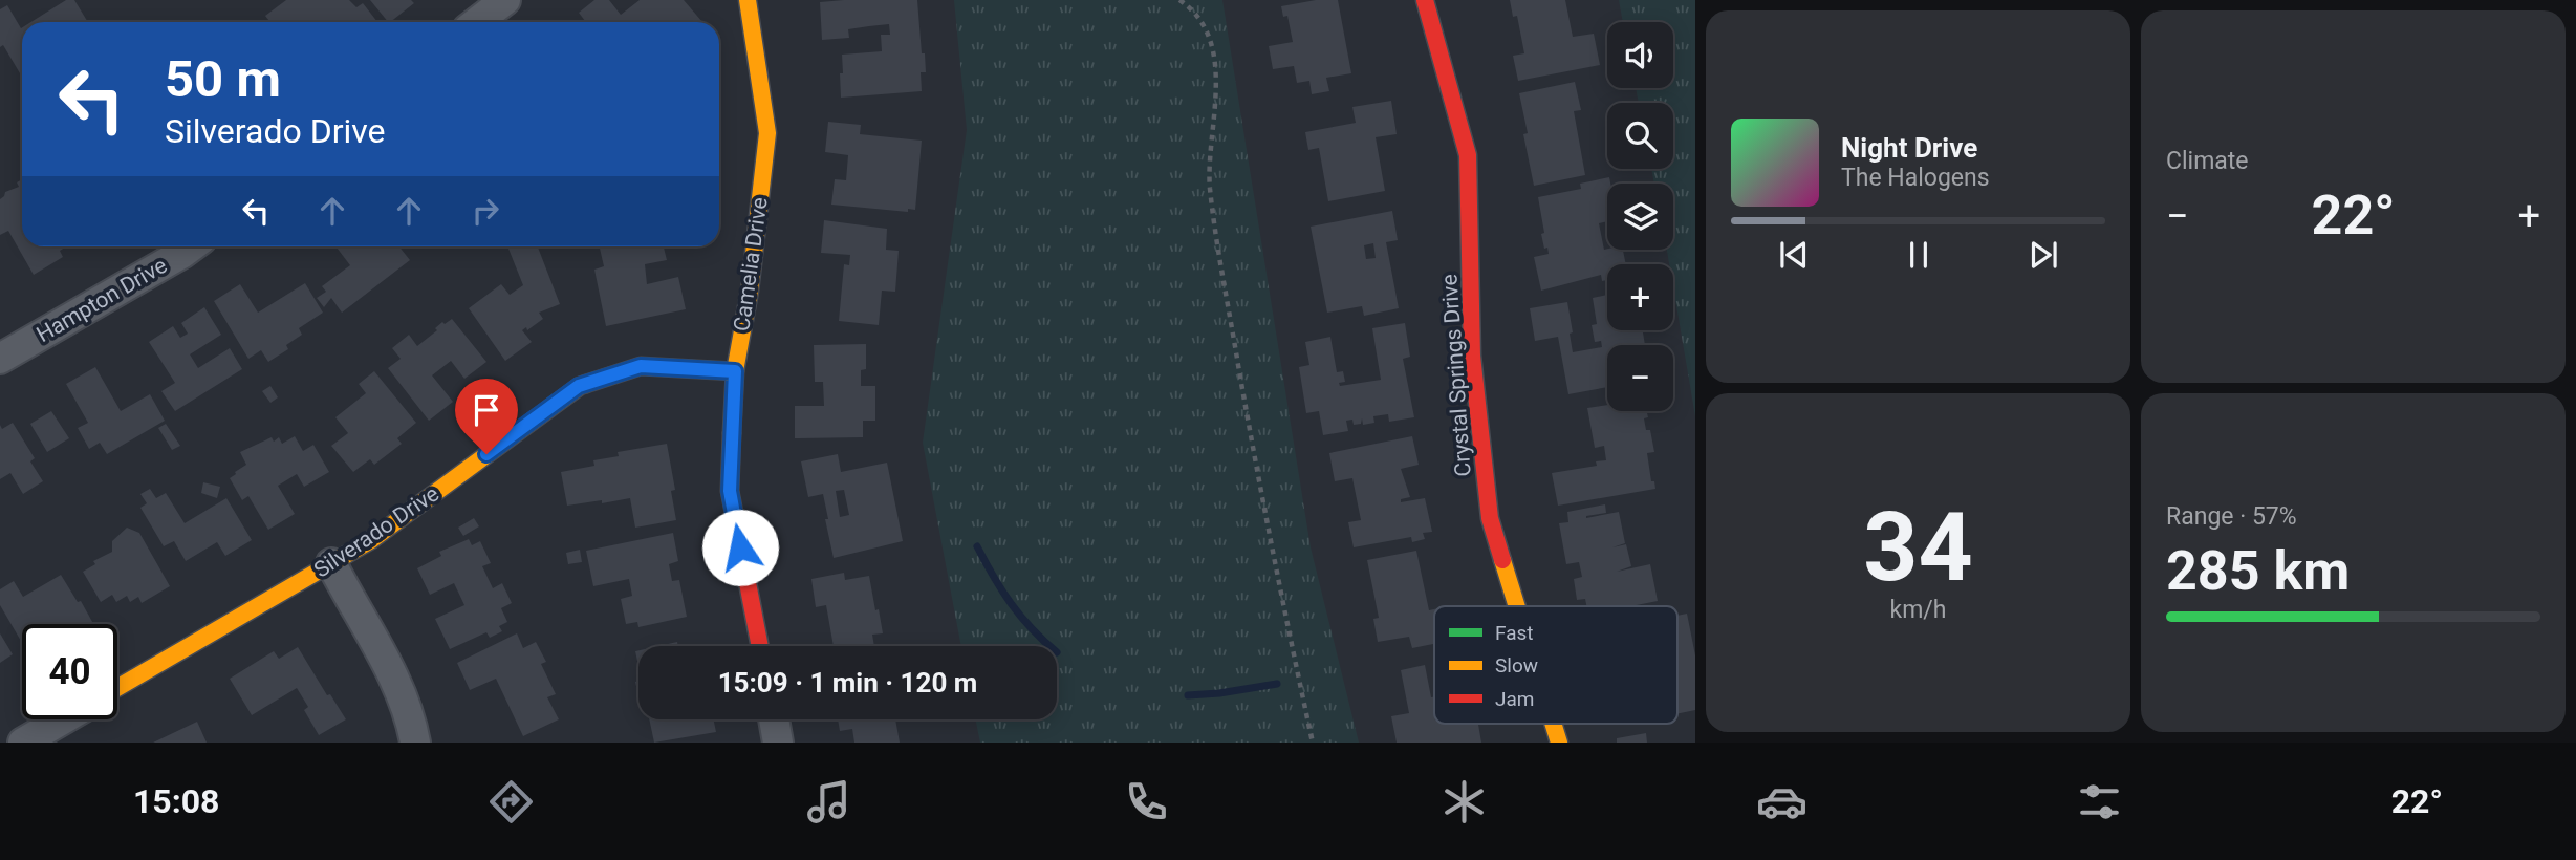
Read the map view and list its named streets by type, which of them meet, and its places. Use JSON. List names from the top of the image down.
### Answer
{
  "streets": {
    "street": [
      "Camelia Drive",
      "Hampton Drive",
      "Crystal Springs Drive",
      "Silverado Drive"
    ]
  },
  "crossings": [
    ["Camelia Drive", "Silverado Drive"]
  ],
  "legend": ["Fast", "Slow", "Jam"],
  "page": {
    "tile": [
      "Climate",
      ["34", "km/h"],
      ["Range · 57%", "285 km"]
    ],
    "map_buttons": ["+", "−"],
    "turn": ["50 m", "Silverado Drive"],
    "song": ["Night Drive", "The Halogens"],
    "heat": ["−", "22°", "+"],
    "limit": "40",
    "trip": "15:09 · 1 min · 120 m",
    "tabs": ["15:08", "22°"]
  }
}
